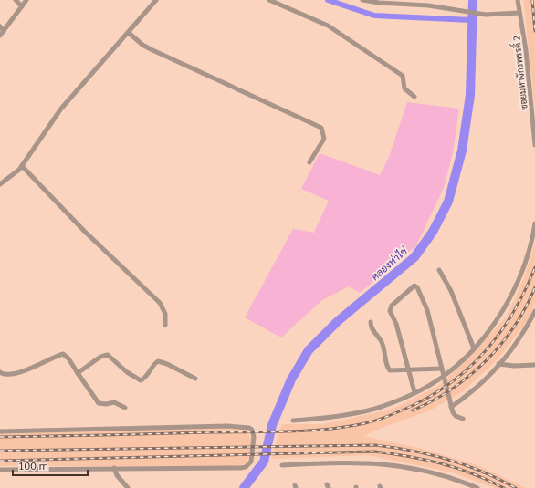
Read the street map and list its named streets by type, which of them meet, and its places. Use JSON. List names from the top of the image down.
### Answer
{
  "streets": {
    "street": ["ซอยมหาจักรพรรดิ์ 2"]
  },
  "water": ["คลองท่าไข่"],
  "scale_bar": "100 m"
}
